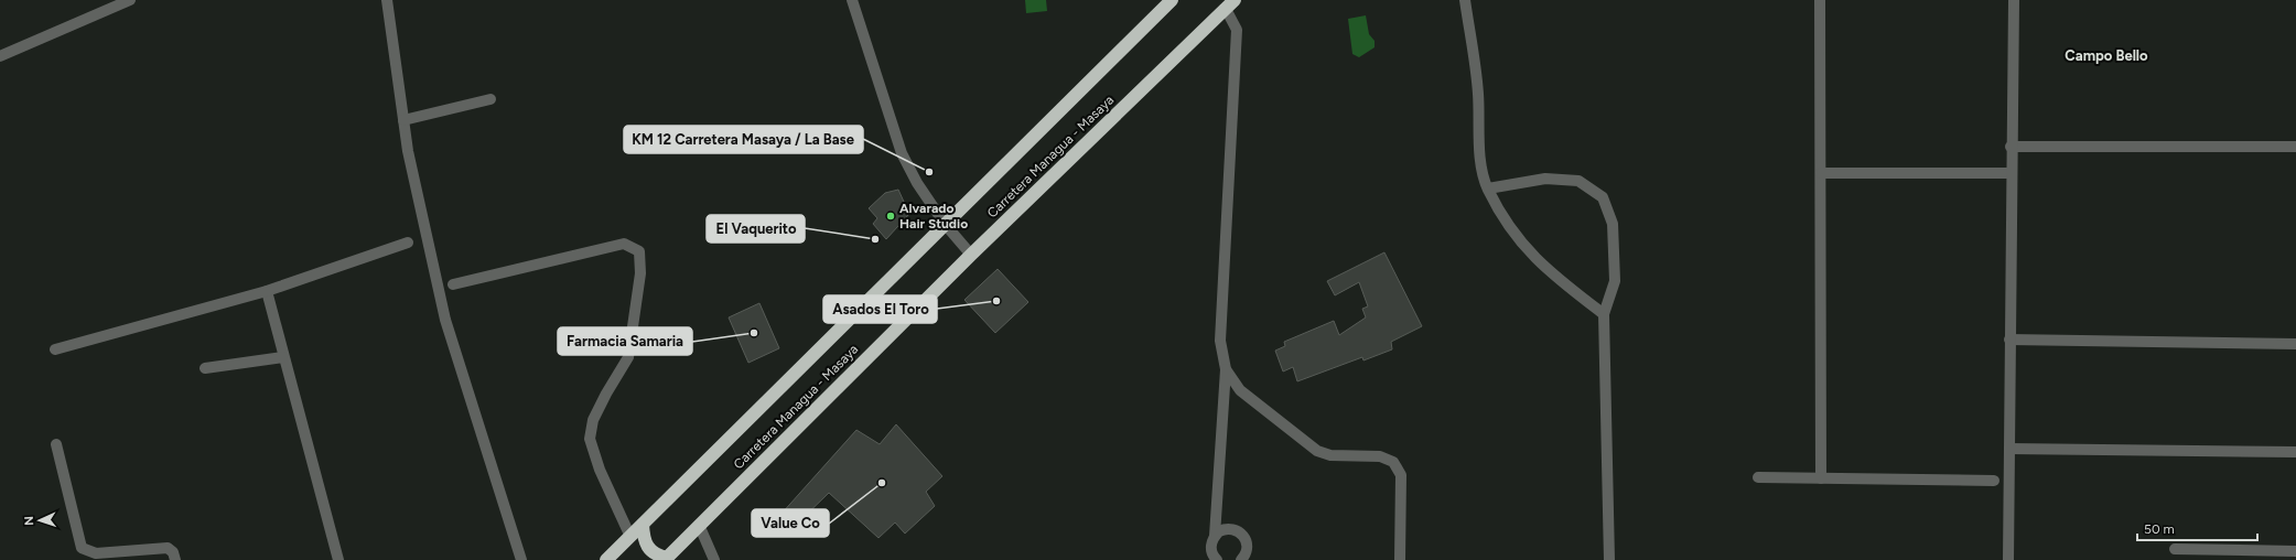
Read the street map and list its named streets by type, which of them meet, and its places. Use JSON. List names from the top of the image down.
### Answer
{
  "streets": {
    "highway": ["Carretera Managua - Masaya"]
  },
  "districts": ["Campo Bello"],
  "places": [
    "KM 12 Carretera Masaya / La Base",
    "Alvarado Hair Studio",
    "El Vaquerito",
    "Asados El Toro",
    "Farmacia Samaria",
    "Value Co"
  ],
  "scale_bar": "50 m",
  "north": "left"
}
